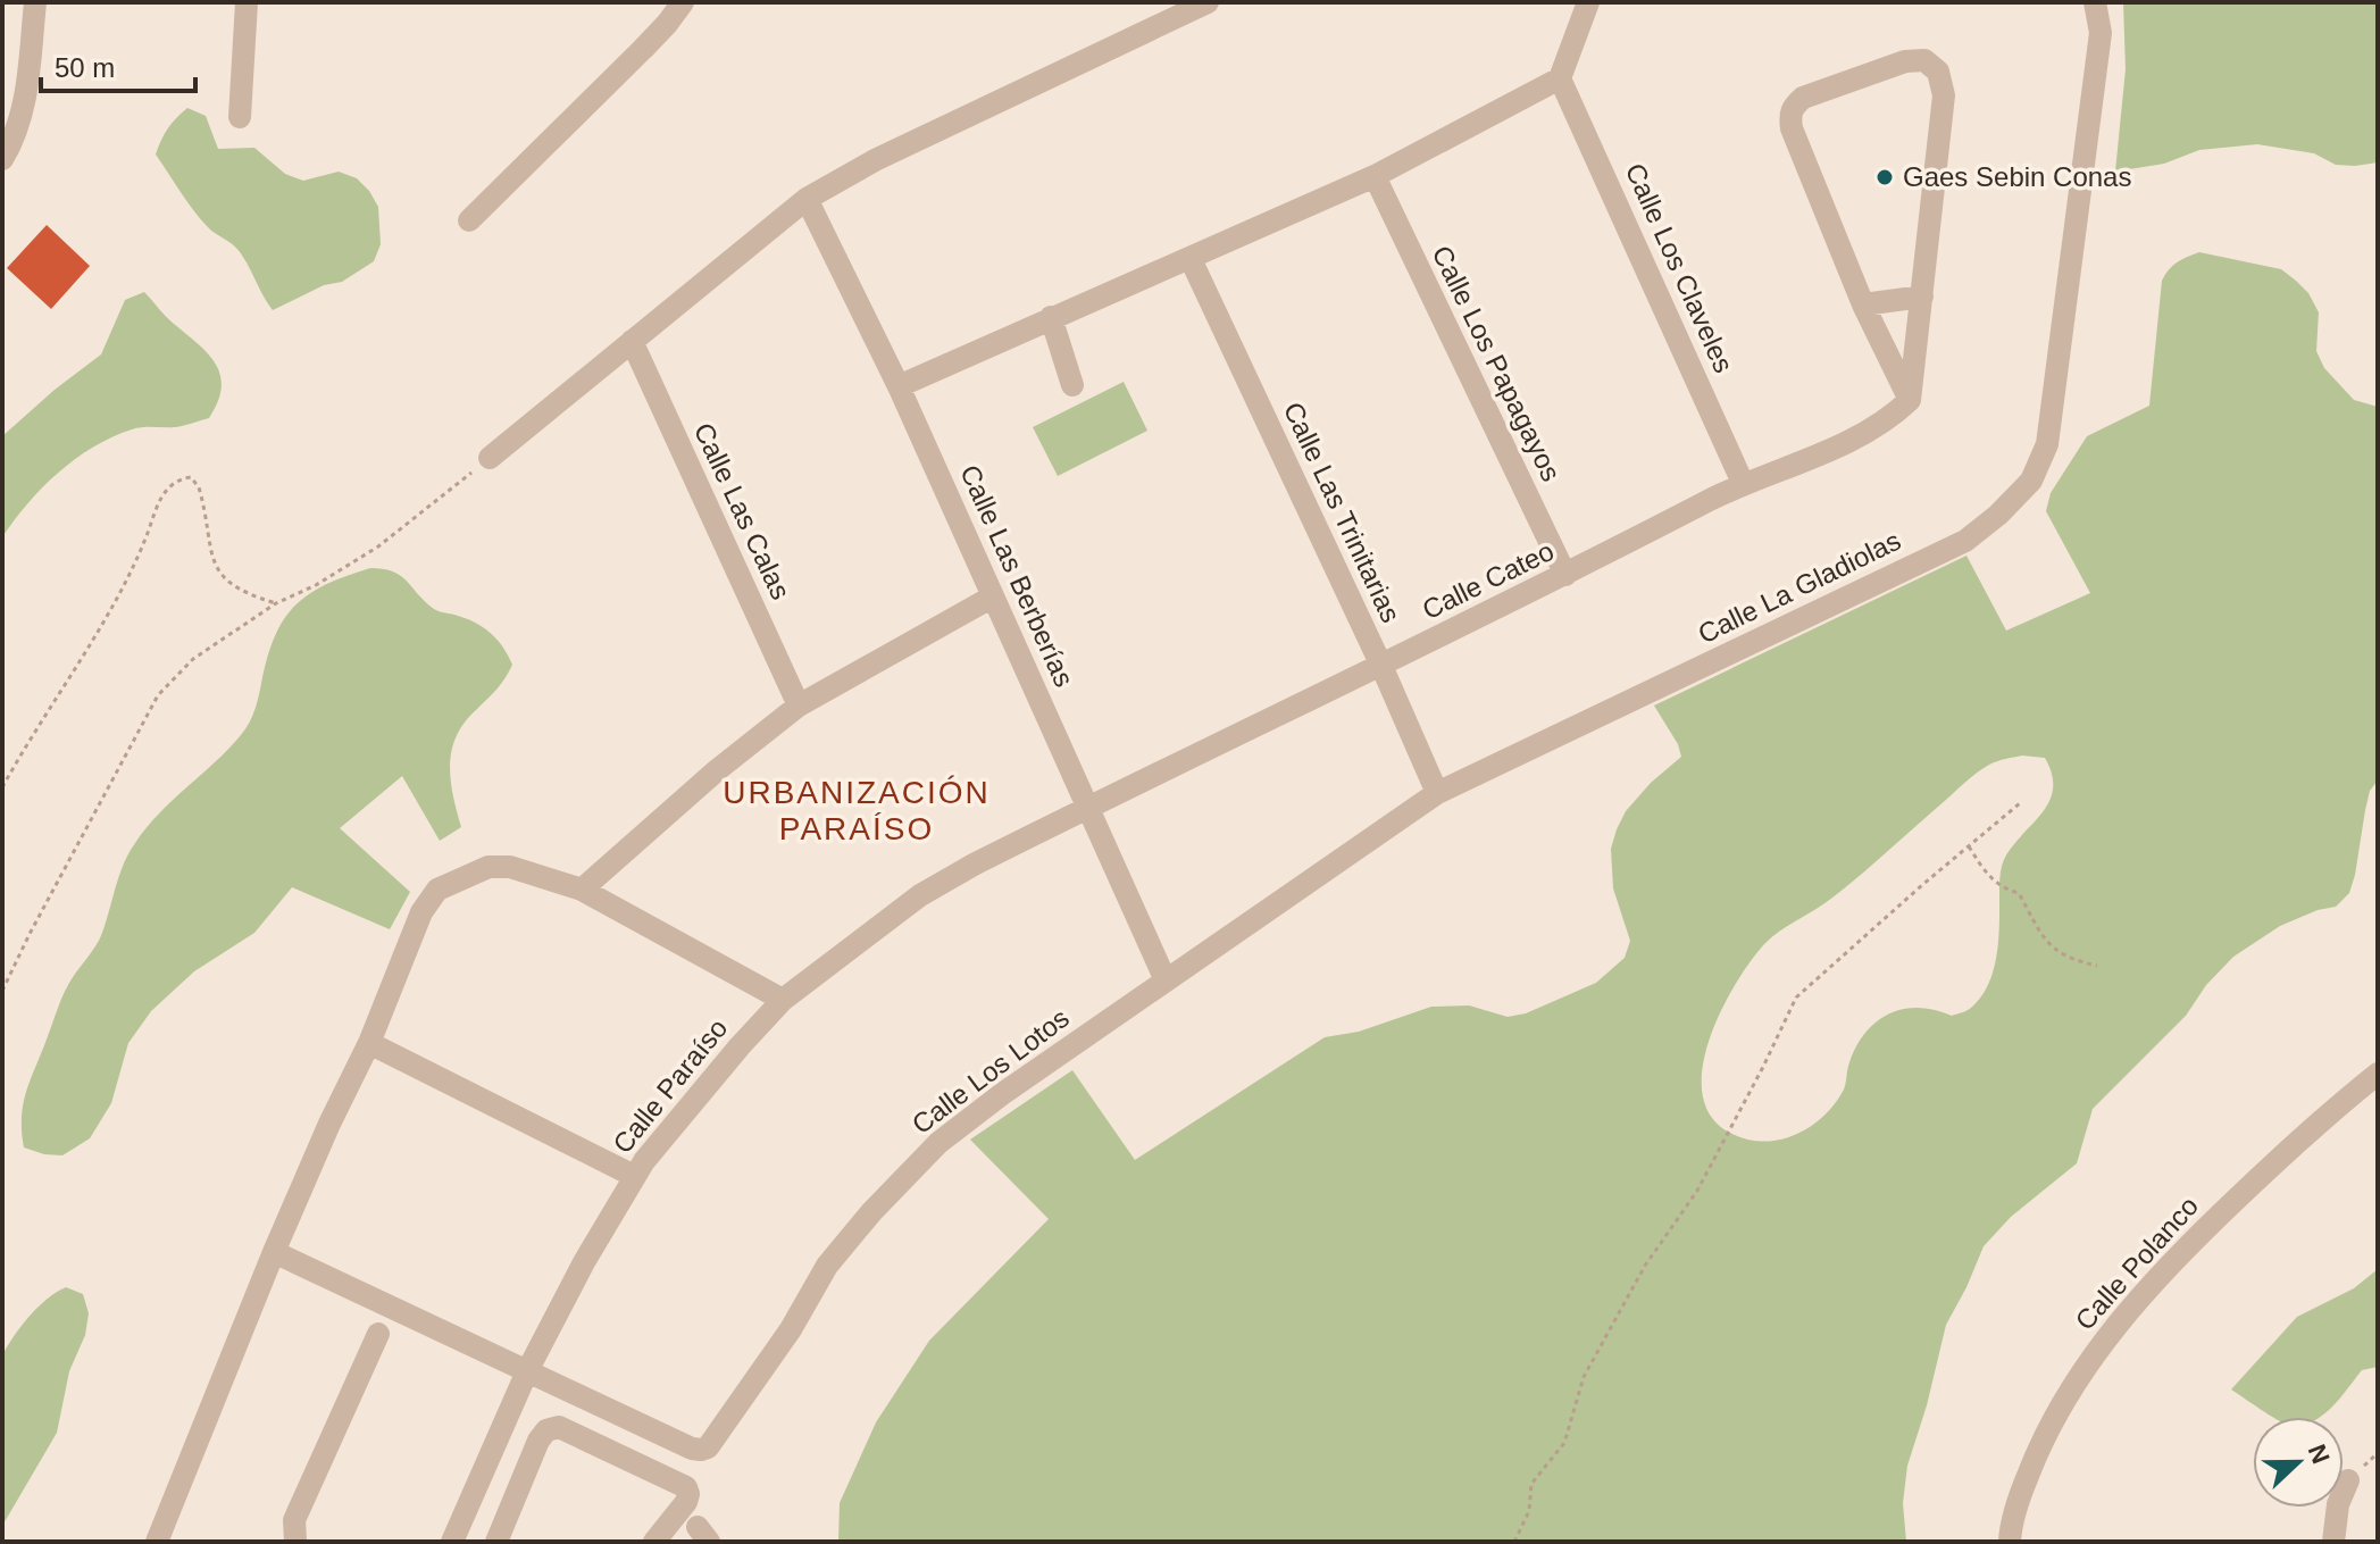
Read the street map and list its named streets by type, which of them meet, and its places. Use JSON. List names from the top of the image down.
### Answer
{
  "streets": {
    "street": [
      "Calle Los Claveles",
      "Calle Los Papagayos",
      "Calle Las Calas",
      "Calle Las Trinitarias",
      "Calle Las Berberías",
      "Calle Cateo",
      "Calle La Gladiolas",
      "Calle Los Lotos",
      "Calle Paraíso",
      "Calle Polanco"
    ]
  },
  "crossings": [
    ["Calle Los Claveles", "Calle Cateo"],
    ["Calle Los Papagayos", "Calle Cateo"],
    ["Calle Las Trinitarias", "Calle Cateo"],
    ["Calle Las Trinitarias", "Calle La Gladiolas"],
    ["Calle Las Berberías", "Calle Cateo"],
    ["Calle Las Berberías", "Calle La Gladiolas"],
    ["Calle Las Berberías", "Calle Los Lotos"],
    ["Calle Las Berberías", "Calle Paraíso"],
    ["Calle Cateo", "Calle Paraíso"],
    ["Calle La Gladiolas", "Calle Los Lotos"],
    ["Calle Los Lotos", "Calle Paraíso"]
  ],
  "districts": ["URBANIZACIÓN PARAÍSO"],
  "places": ["Gaes Sebin Conas"],
  "scale_bar": "50 m",
  "north": "right"
}
